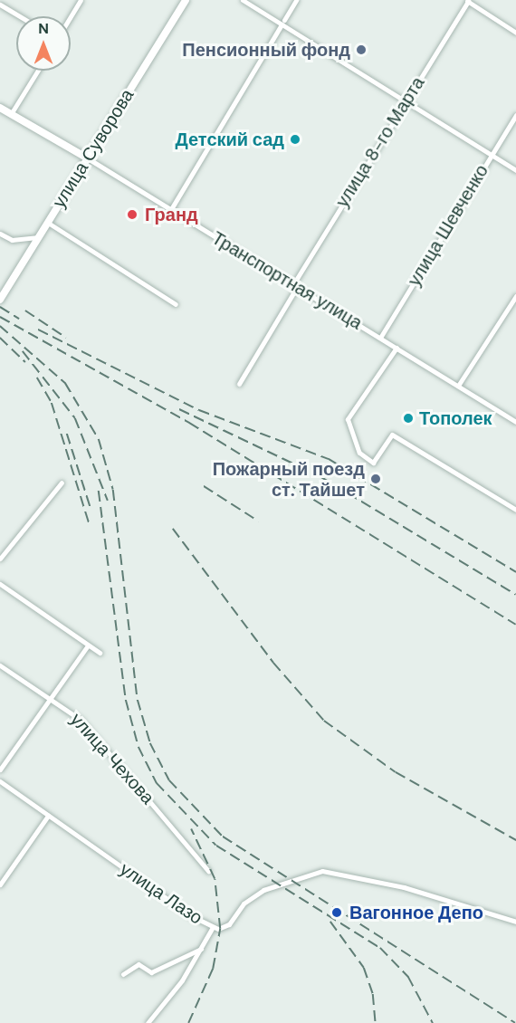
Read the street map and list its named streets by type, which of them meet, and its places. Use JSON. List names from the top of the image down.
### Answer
{
  "streets": {
    "main road": ["улица Суворова", "Транспортная улица"],
    "street": [
      "улица 8-го Марта",
      "улица Шевченко",
      "улица Чехова",
      "улица Лазо"
    ]
  },
  "crossings": [
    ["улица 8-го Марта", "Транспортная улица"],
    ["улица Суворова", "Транспортная улица"],
    ["улица Шевченко", "Транспортная улица"]
  ],
  "places": [
    "Пенсионный фонд",
    "Детский сад",
    "Гранд",
    "Тополек",
    "Пожарный поезд ст. Тайшет",
    "Вагонное Депо"
  ],
  "north": "top"
}
